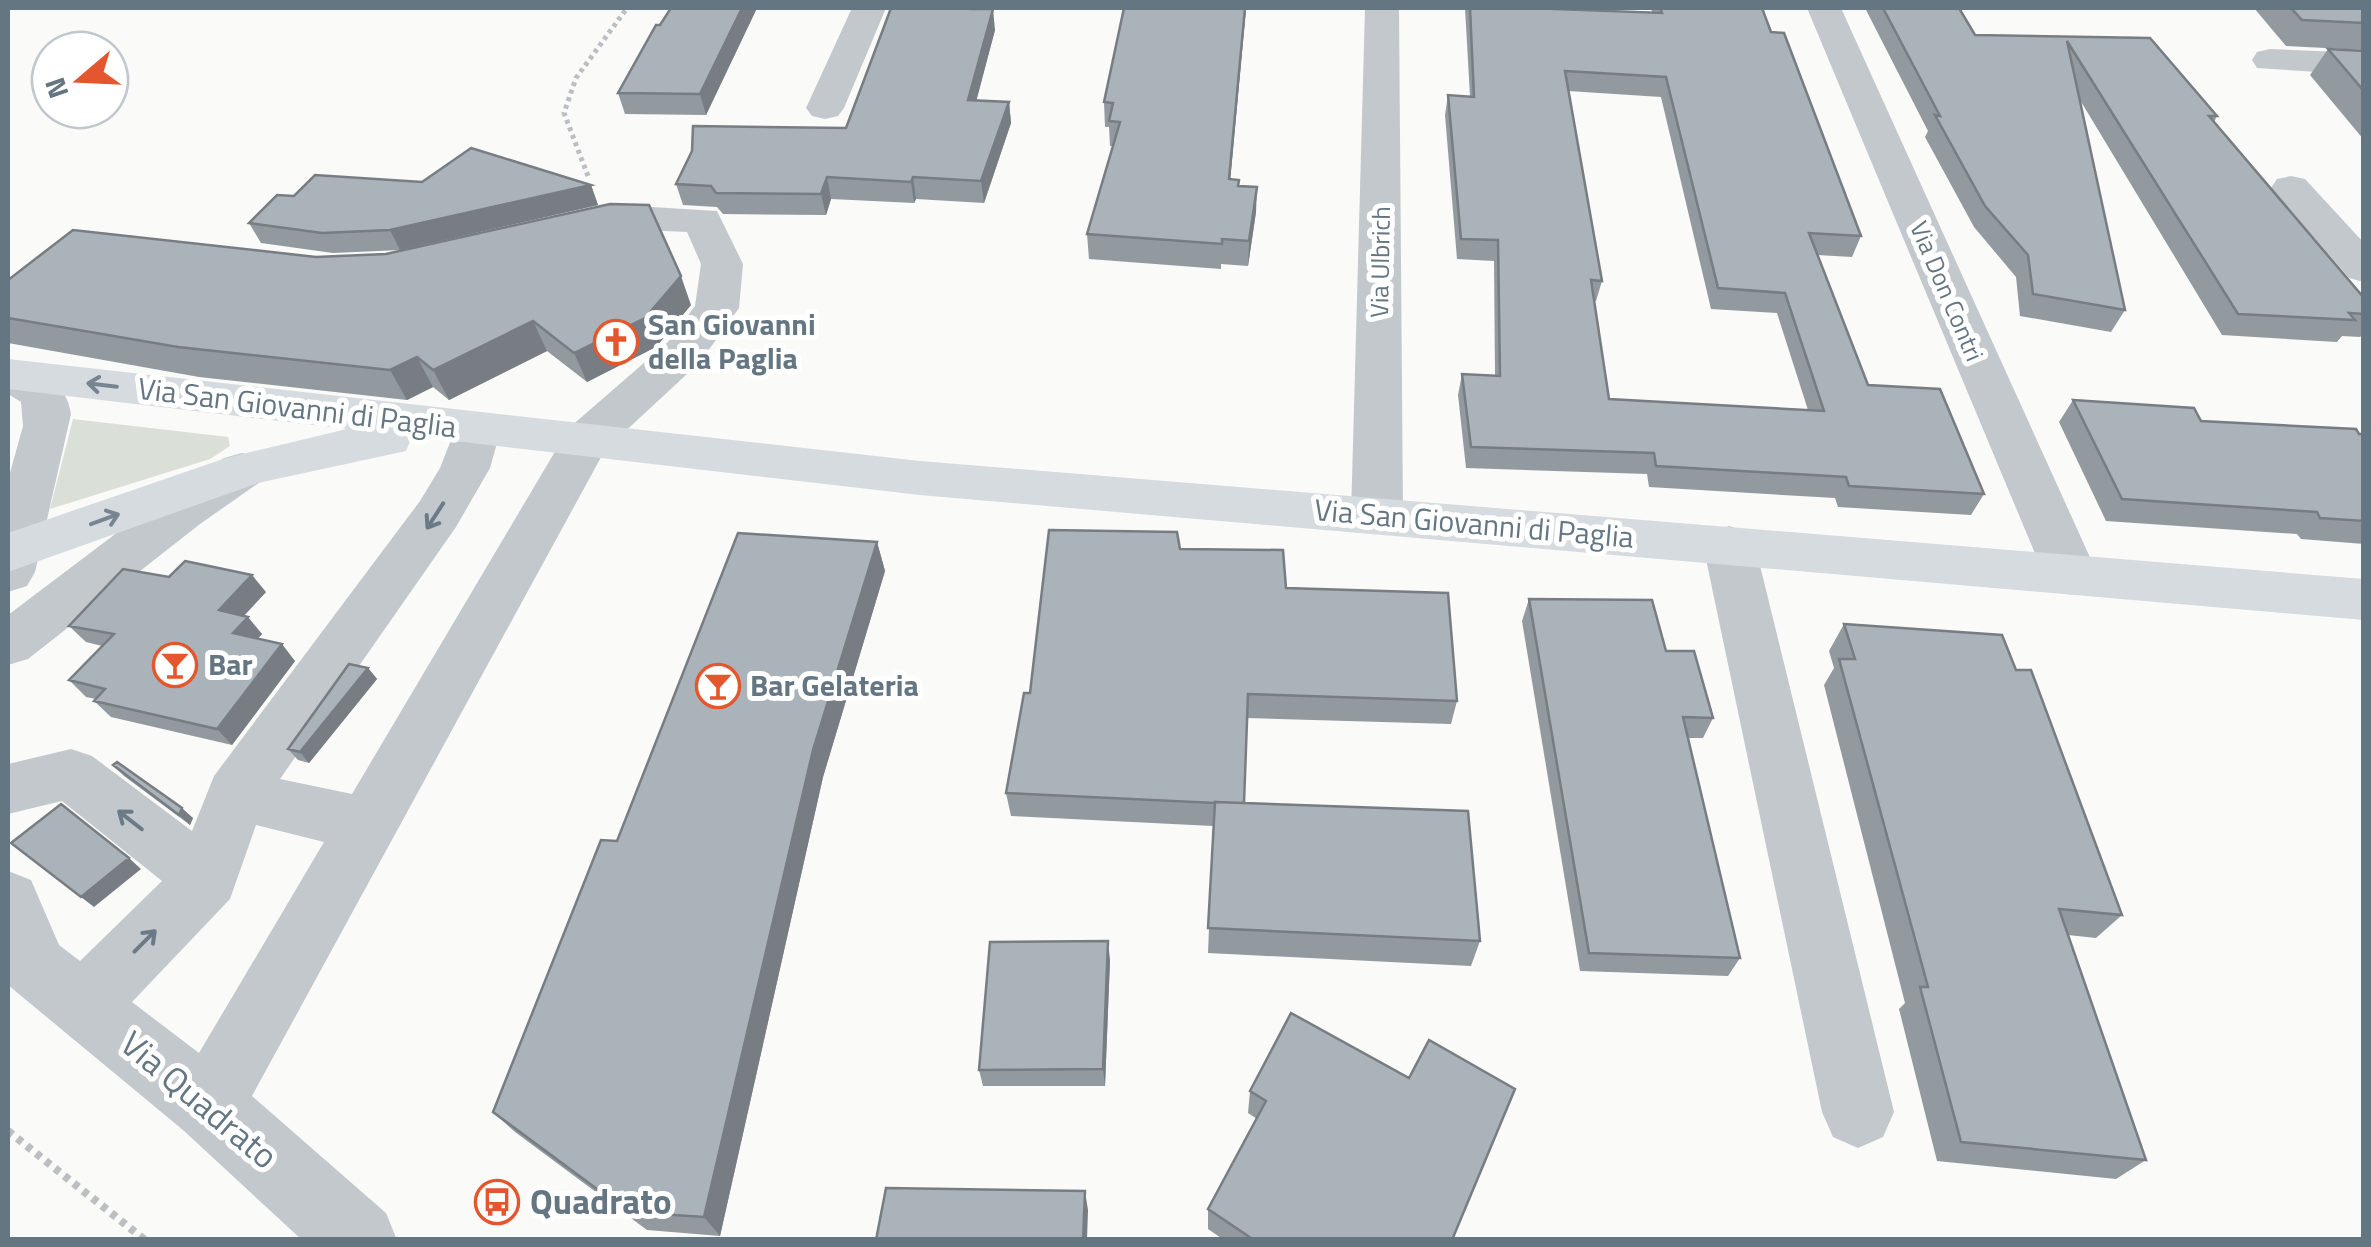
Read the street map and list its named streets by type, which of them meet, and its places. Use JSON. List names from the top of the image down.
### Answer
{
  "streets": {
    "main road": ["Via San Giovanni di Paglia"],
    "street": ["Via Ulbrich", "Via Don Contri", "Via Quadrato"]
  },
  "crossings": [
    ["Via Ulbrich", "Via San Giovanni di Paglia"],
    ["Via Don Contri", "Via San Giovanni di Paglia"]
  ],
  "places": {
    "church": ["San Giovanni della Paglia"],
    "bar": ["Bar", "Bar Gelateria"],
    "bus stop": ["Quadrato"]
  },
  "north": "left"
}
